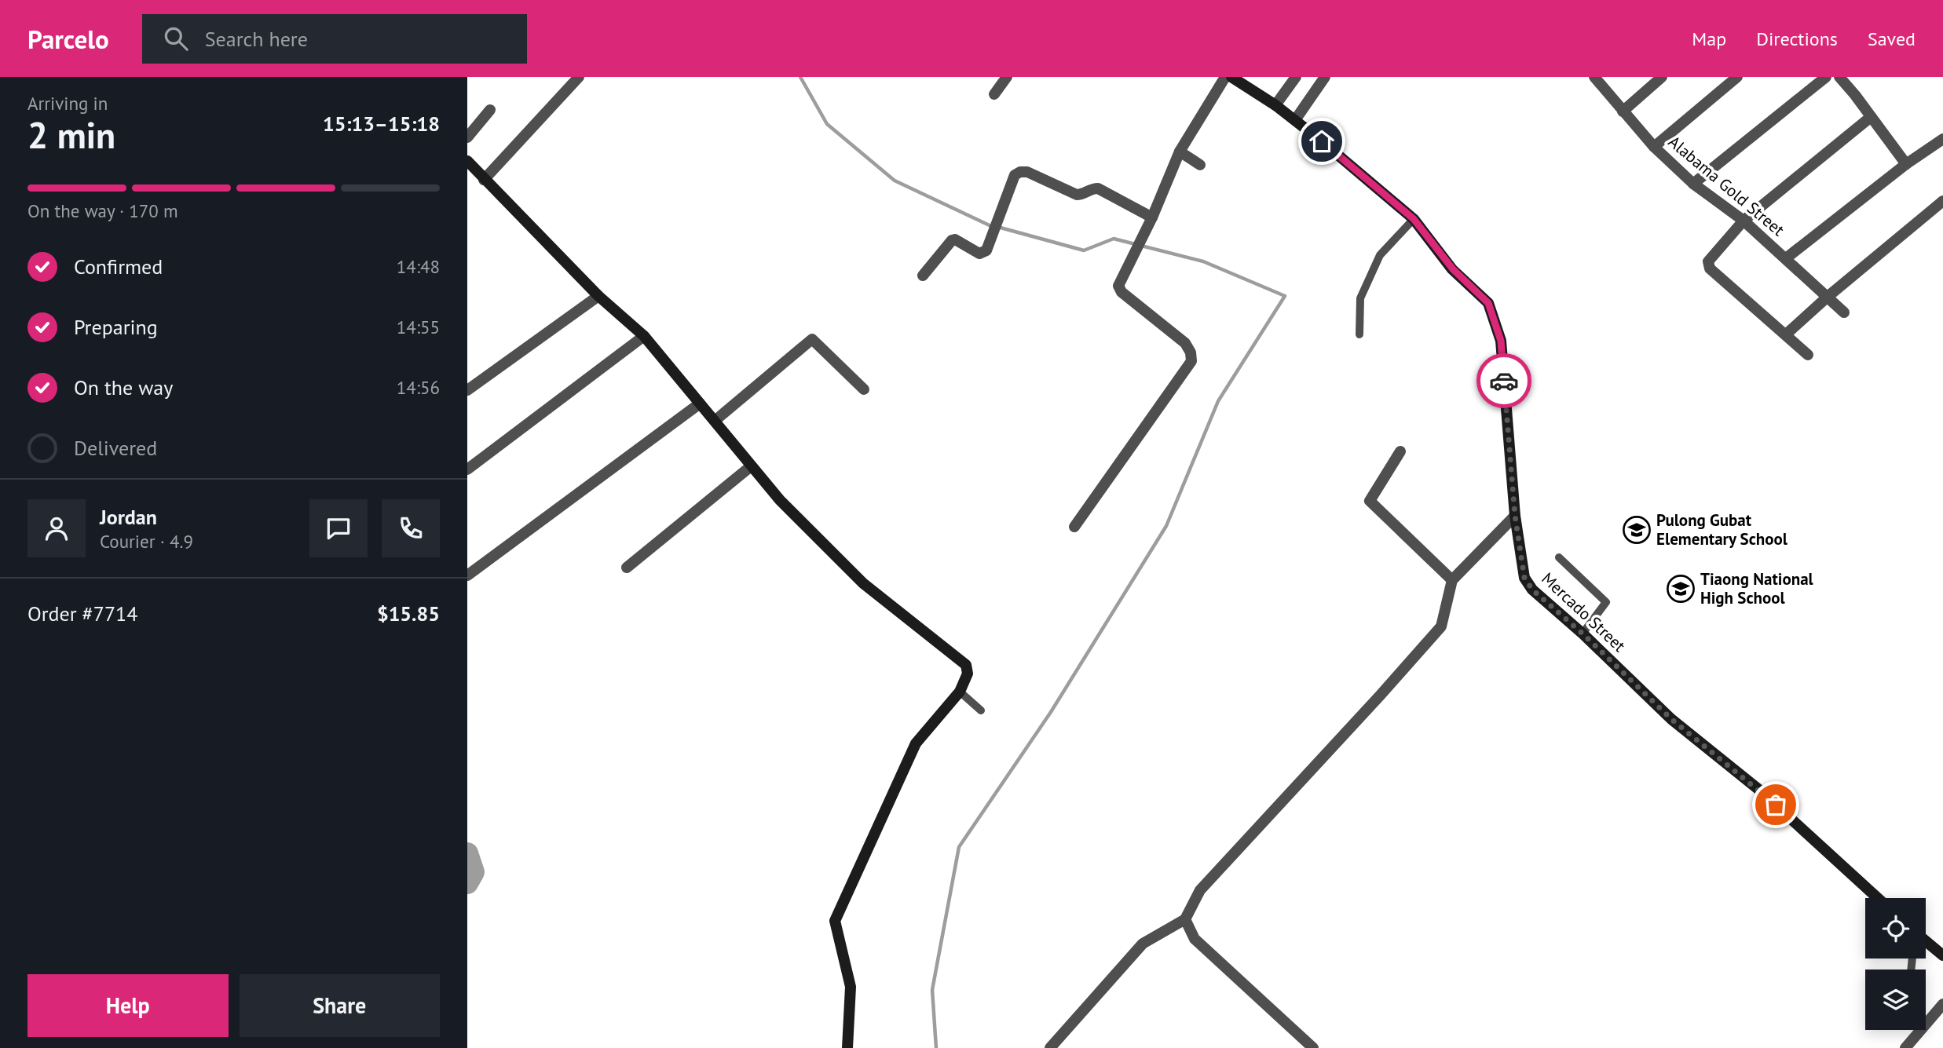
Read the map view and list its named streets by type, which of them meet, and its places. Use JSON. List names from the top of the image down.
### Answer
{
  "streets": {
    "street": ["Alabama Gold Street", "Mercado Street"]
  },
  "places": {
    "school or university": ["Pulong Gubat Elementary School", "Tiaong National High School"]
  },
  "page": {
    "header": "Parcelo",
    "search": "Search here",
    "nav": ["Map", "Directions", "Saved"],
    "heading": ["2 min", "Arriving in", "15:13–15:18"],
    "panel": [
      "Jordan",
      "Courier · 4.9",
      "Order #7714",
      "$15.85"
    ],
    "bar": "On the way · 170 m",
    "list": [
      ["Confirmed", "14:48"],
      ["Preparing", "14:55"],
      ["On the way", "14:56"],
      "Delivered"
    ],
    "buttons": ["Help", "Share"]
  }
}
